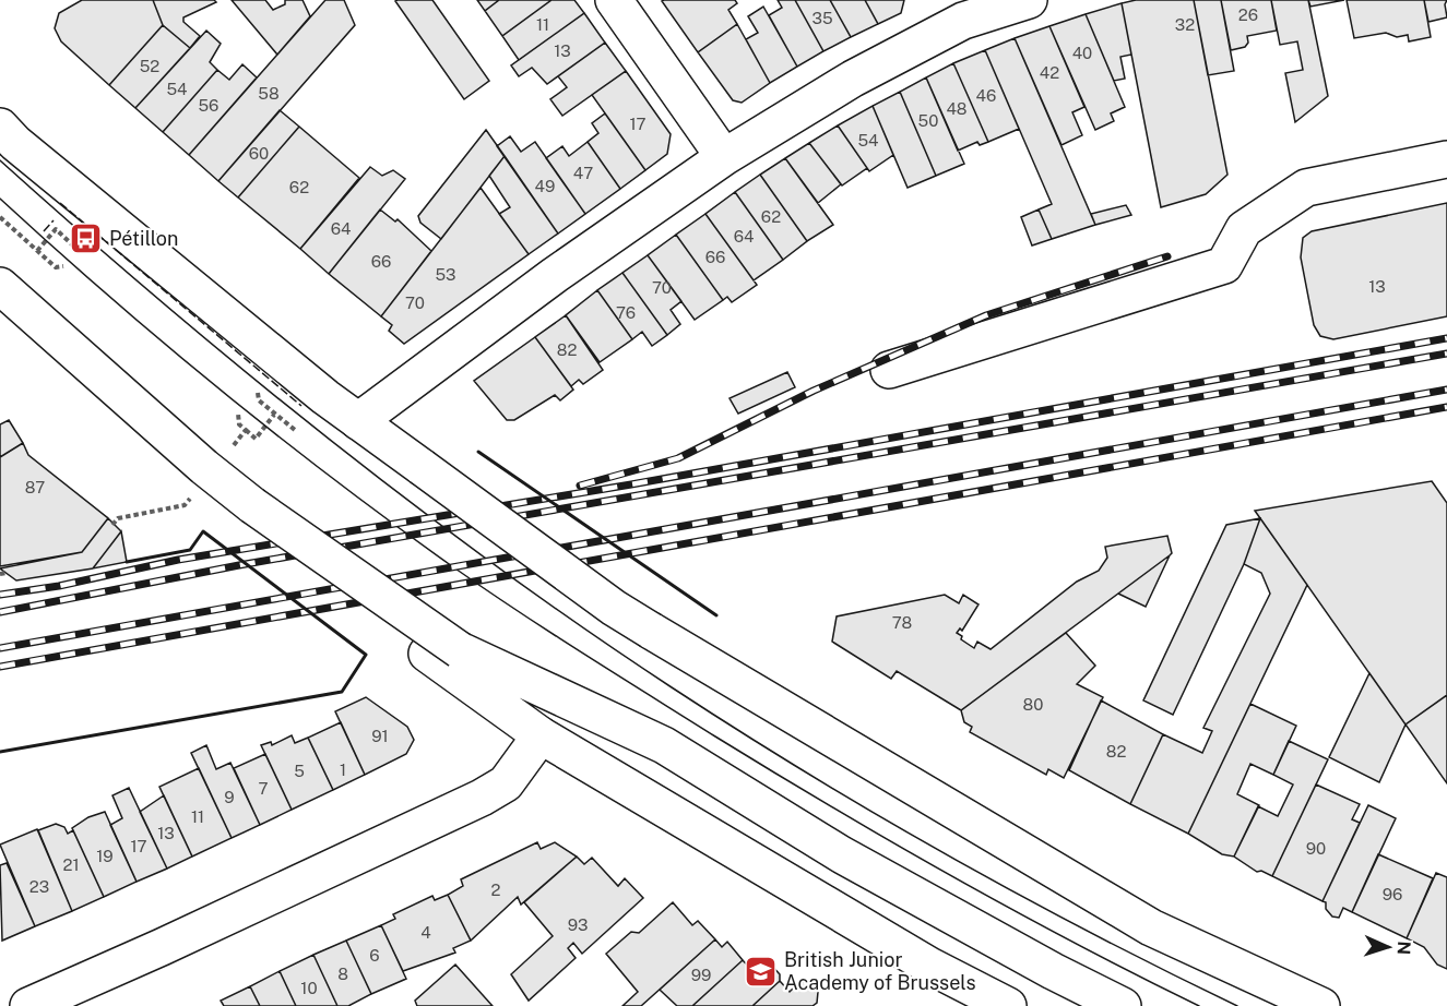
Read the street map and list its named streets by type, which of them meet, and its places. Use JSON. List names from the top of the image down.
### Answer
{
  "places": {
    "bus stop": ["Pétillon"],
    "school or university": ["British Junior Academy of Brussels"]
  },
  "house_numbers": [
    "26",
    "35",
    "11",
    "32",
    "13",
    "40",
    "52",
    "42",
    "54",
    "58",
    "46",
    "56",
    "48",
    "50",
    "17",
    "54",
    "60",
    "47",
    "49",
    "62",
    "62",
    "64",
    "64",
    "66",
    "66",
    "53",
    "13",
    "70",
    "70",
    "76",
    "82",
    "87",
    "78",
    "80",
    "91",
    "82",
    "1",
    "5",
    "7",
    "9",
    "11",
    "13",
    "17",
    "90",
    "19",
    "21",
    "23",
    "2",
    "96",
    "93",
    "4",
    "6",
    "8",
    "99",
    "10"
  ],
  "north": "right"
}
